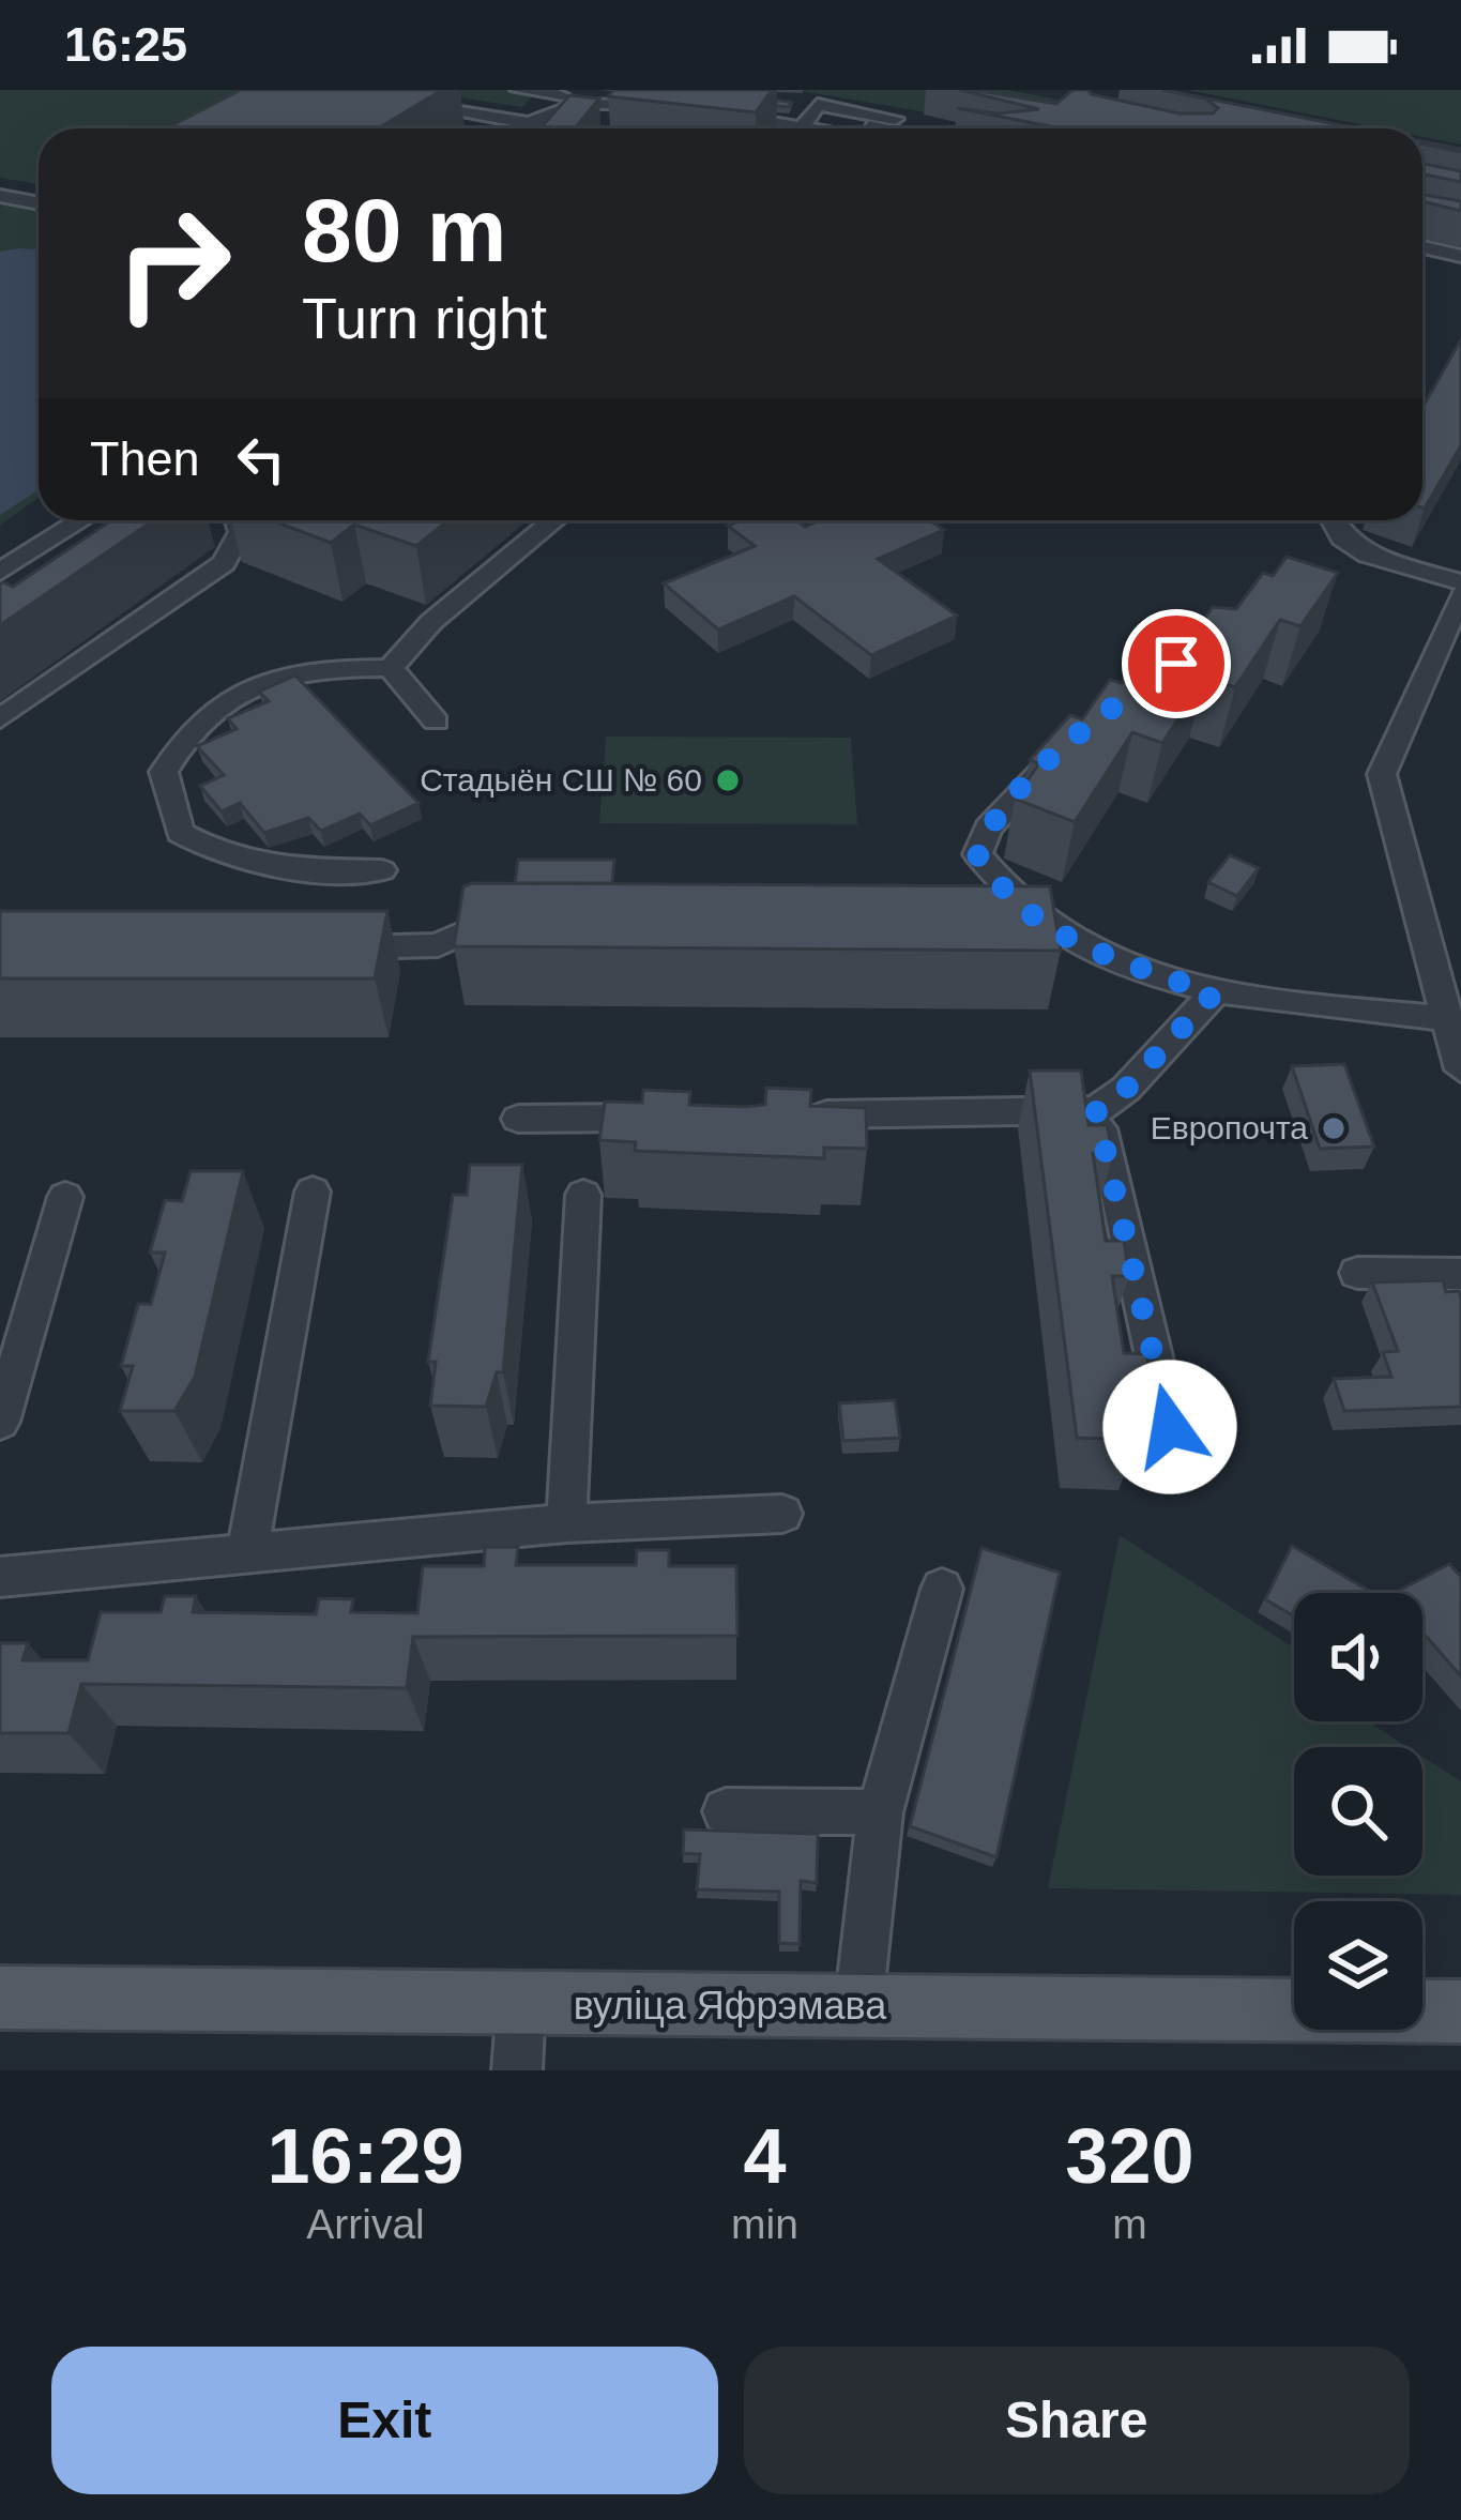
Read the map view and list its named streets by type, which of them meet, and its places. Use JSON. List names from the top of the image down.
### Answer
{
  "streets": {
    "main road": ["вуліца Яфрэмава"]
  },
  "places": ["Стадыён СШ № 60", "Европочта"],
  "page": {
    "status": "16:25",
    "turn": ["80 m", "Turn right"],
    "then": "Then",
    "eta": [
      "16:29",
      "Arrival",
      "4",
      "min",
      "320",
      "m"
    ],
    "buttons": ["Exit", "Share"]
  }
}
